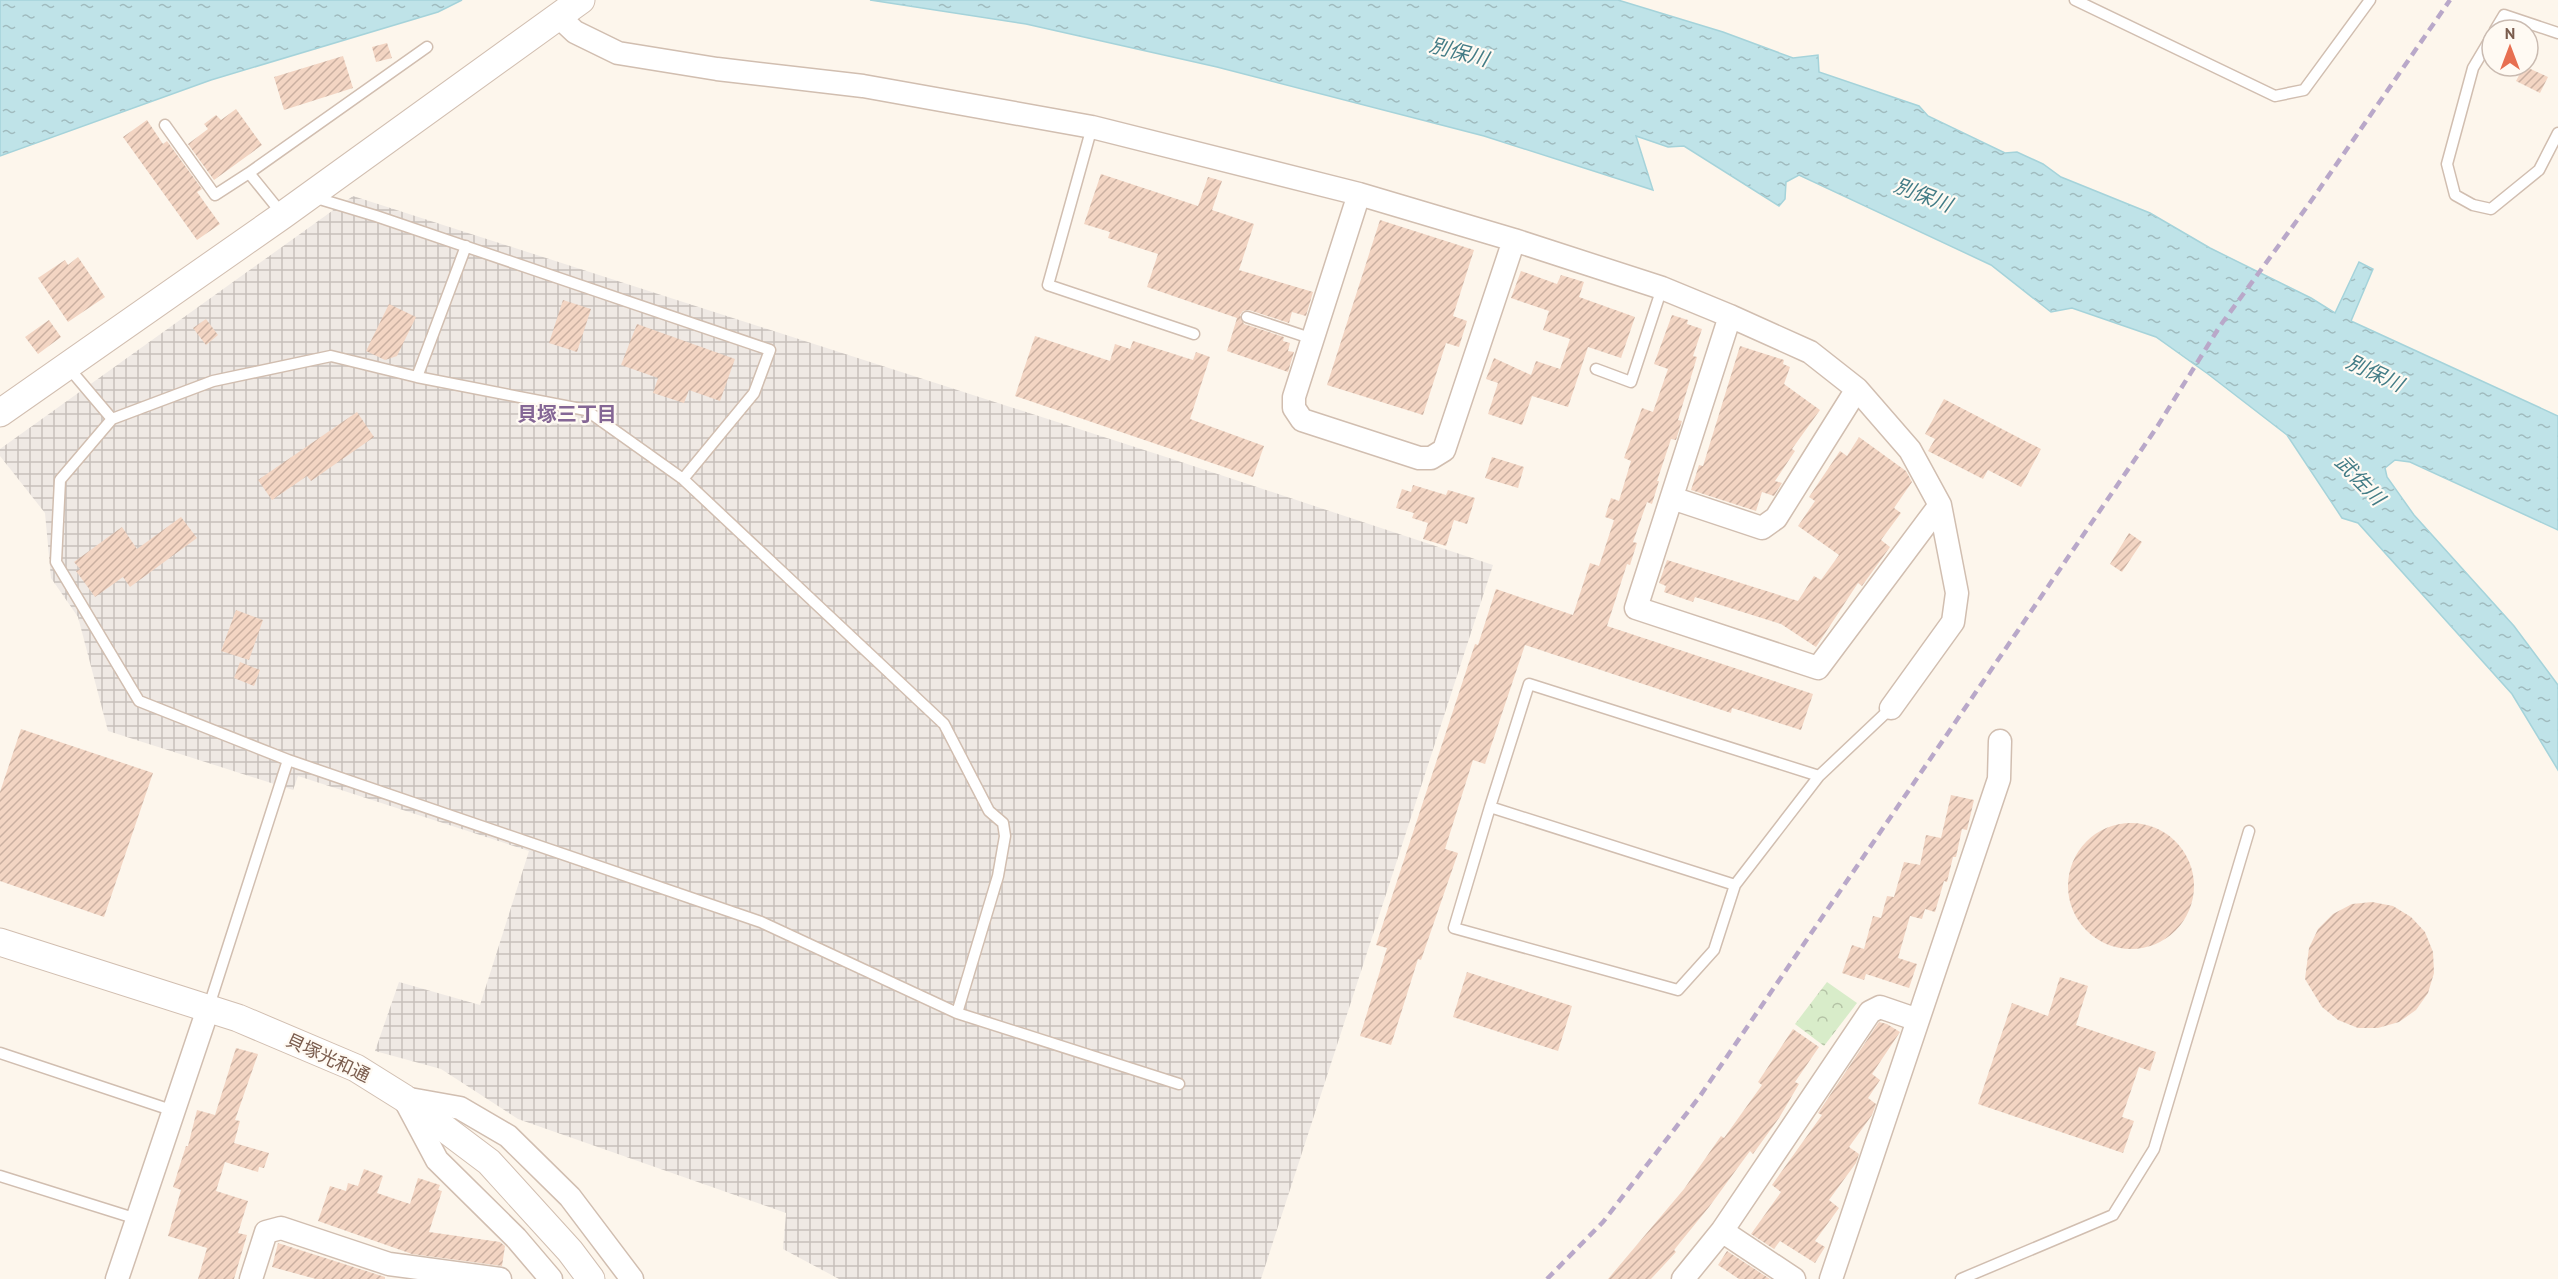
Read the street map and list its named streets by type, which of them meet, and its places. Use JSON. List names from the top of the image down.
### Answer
{
  "streets": {
    "street": ["貝塚光和通"]
  },
  "districts": ["貝塚三丁目"],
  "water": ["別保川", "武佐川"],
  "north": "top"
}
